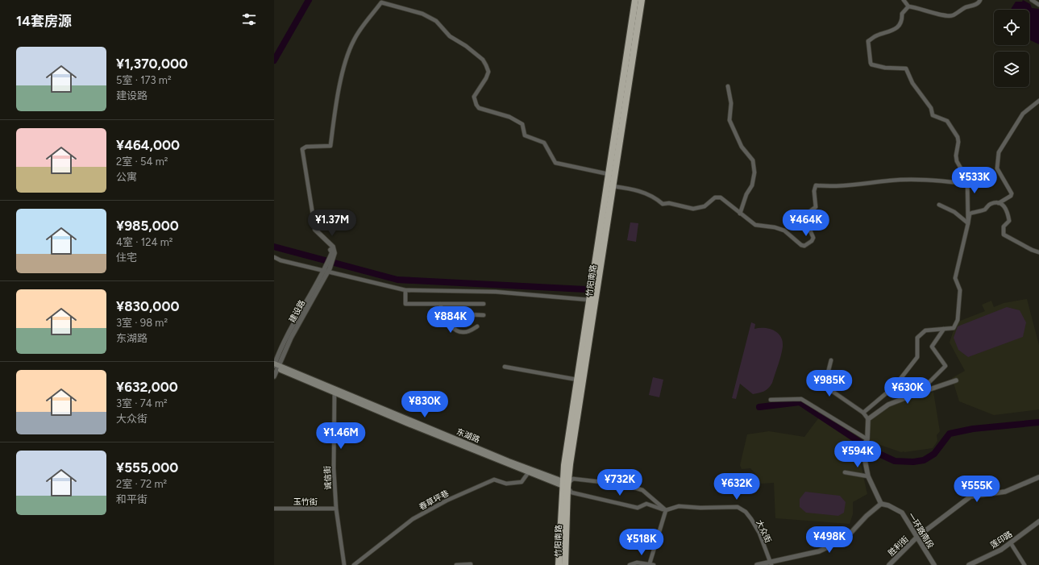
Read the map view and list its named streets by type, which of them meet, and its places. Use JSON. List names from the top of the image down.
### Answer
{
  "streets": {
    "highway": ["竹阳南路"],
    "main road": ["东湖路"],
    "street": [
      "建设路",
      "诚信街",
      "春草坪巷",
      "玉竹街",
      "一环路南段",
      "大众街",
      "莲印路",
      "胜利街"
    ]
  },
  "crossings": [
    ["竹阳南路", "东湖路"],
    ["建设路", "东湖路"],
    ["东湖路", "诚信街"],
    ["东湖路", "春草坪巷"],
    ["诚信街", "玉竹街"],
    ["一环路南段", "胜利街"]
  ],
  "page": {
    "heading": "14套房源",
    "list": [
      {
        "name": "¥1,370,000",
        "note": "5室 · 173 m² · 建设路"
      },
      {
        "name": "¥464,000",
        "note": "2室 · 54 m² · 公寓"
      },
      {
        "name": "¥985,000",
        "note": "4室 · 124 m² · 住宅"
      },
      {
        "name": "¥830,000",
        "note": "3室 · 98 m² · 东湖路"
      },
      {
        "name": "¥632,000",
        "note": "3室 · 74 m² · 大众街"
      },
      {
        "name": "¥555,000",
        "note": "2室 · 72 m² · 和平街"
      }
    ],
    "price": [
      "¥533K",
      "¥1.37M",
      "¥464K",
      "¥884K",
      "¥985K",
      "¥630K",
      "¥830K",
      "¥1.46M",
      "¥594K",
      "¥732K",
      "¥632K",
      "¥555K",
      "¥498K",
      "¥518K"
    ]
  }
}
